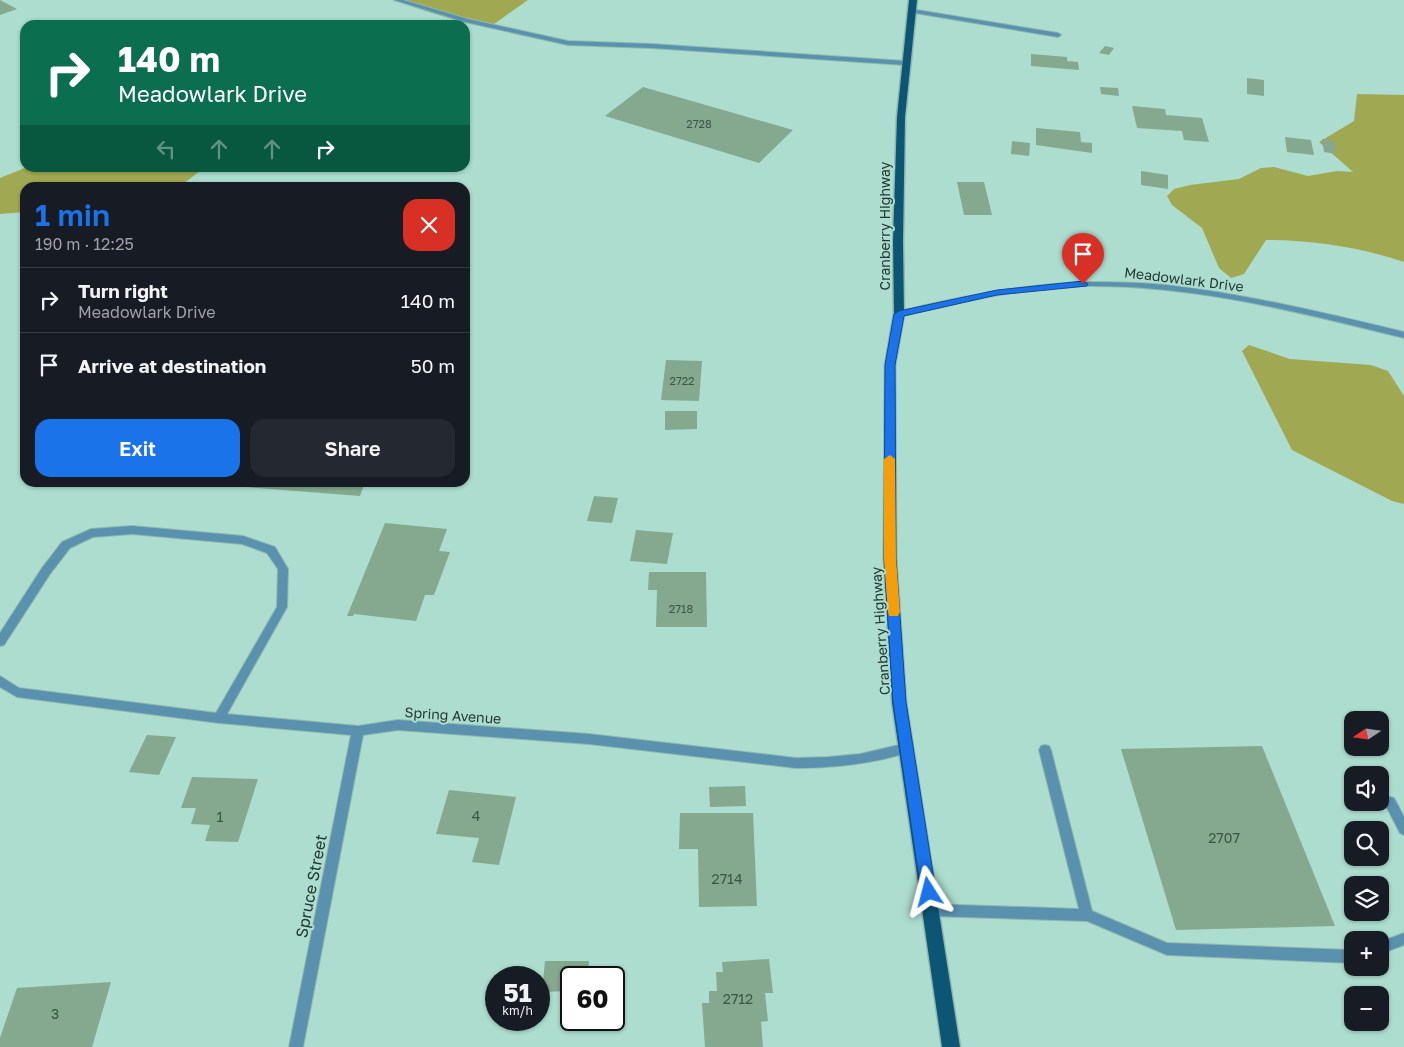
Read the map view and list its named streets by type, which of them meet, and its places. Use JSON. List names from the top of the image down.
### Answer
{
  "streets": {
    "main road": ["Cranberry Highway"],
    "street": ["Meadowlark Drive", "Spring Avenue", "Spruce Street"]
  },
  "crossings": [
    ["Cranberry Highway", "Meadowlark Drive"],
    ["Cranberry Highway", "Spring Avenue"],
    ["Spring Avenue", "Spruce Street"]
  ],
  "house_numbers": [
    "2728",
    "2722",
    "2718",
    "4",
    "1",
    "2707",
    "2714",
    "2712",
    "3"
  ],
  "north": "left",
  "page": {
    "turn": ["140 m", "Meadowlark Drive"],
    "heading": ["1 min", "190 m · 12:25"],
    "list": [
      {
        "name": "Turn right",
        "note": "Meadowlark Drive",
        "value": "140 m"
      },
      {
        "name": "Arrive at destination",
        "value": "50 m"
      }
    ],
    "buttons": ["Exit", "Share"],
    "map_buttons": ["+", "−"],
    "speed": "51 km/h",
    "limit": "60"
  }
}
